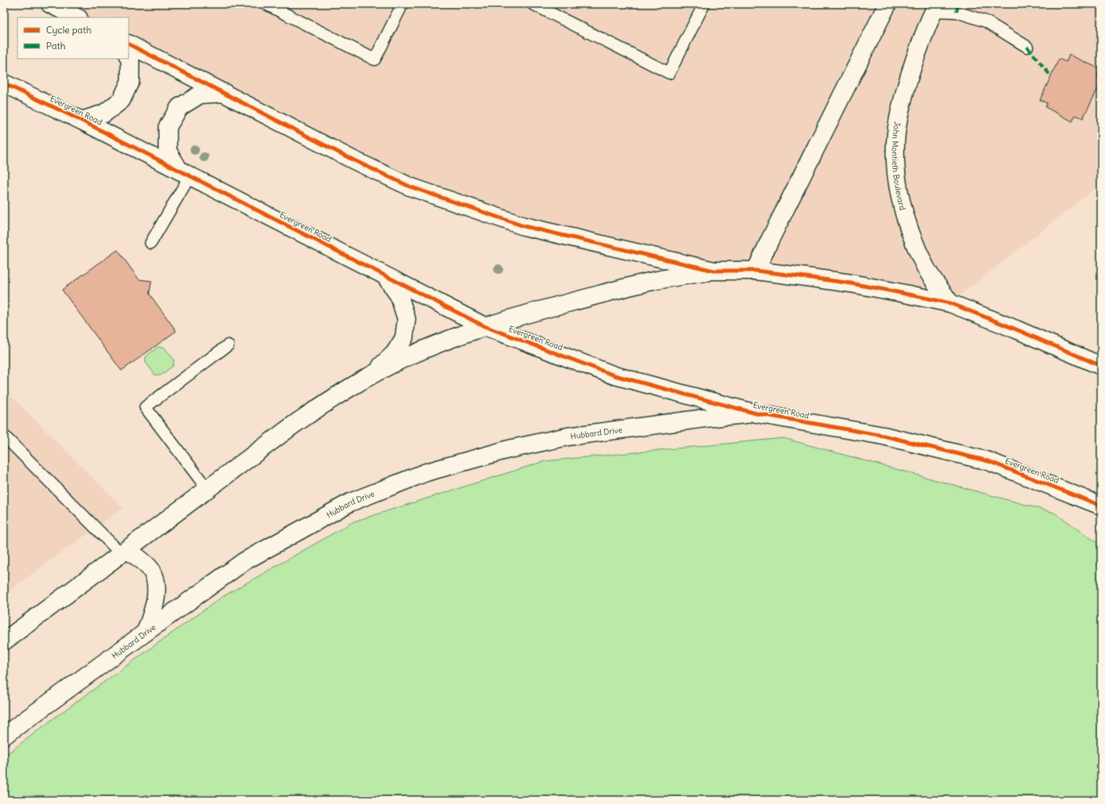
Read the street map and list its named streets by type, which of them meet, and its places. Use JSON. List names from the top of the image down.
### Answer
{
  "streets": {
    "street": ["Evergreen Road", "John Montieth Boulevard", "Hubbard Drive"]
  },
  "crossings": [
    ["Evergreen Road", "Hubbard Drive"]
  ],
  "legend": ["Cycle path", "Path"]
}
